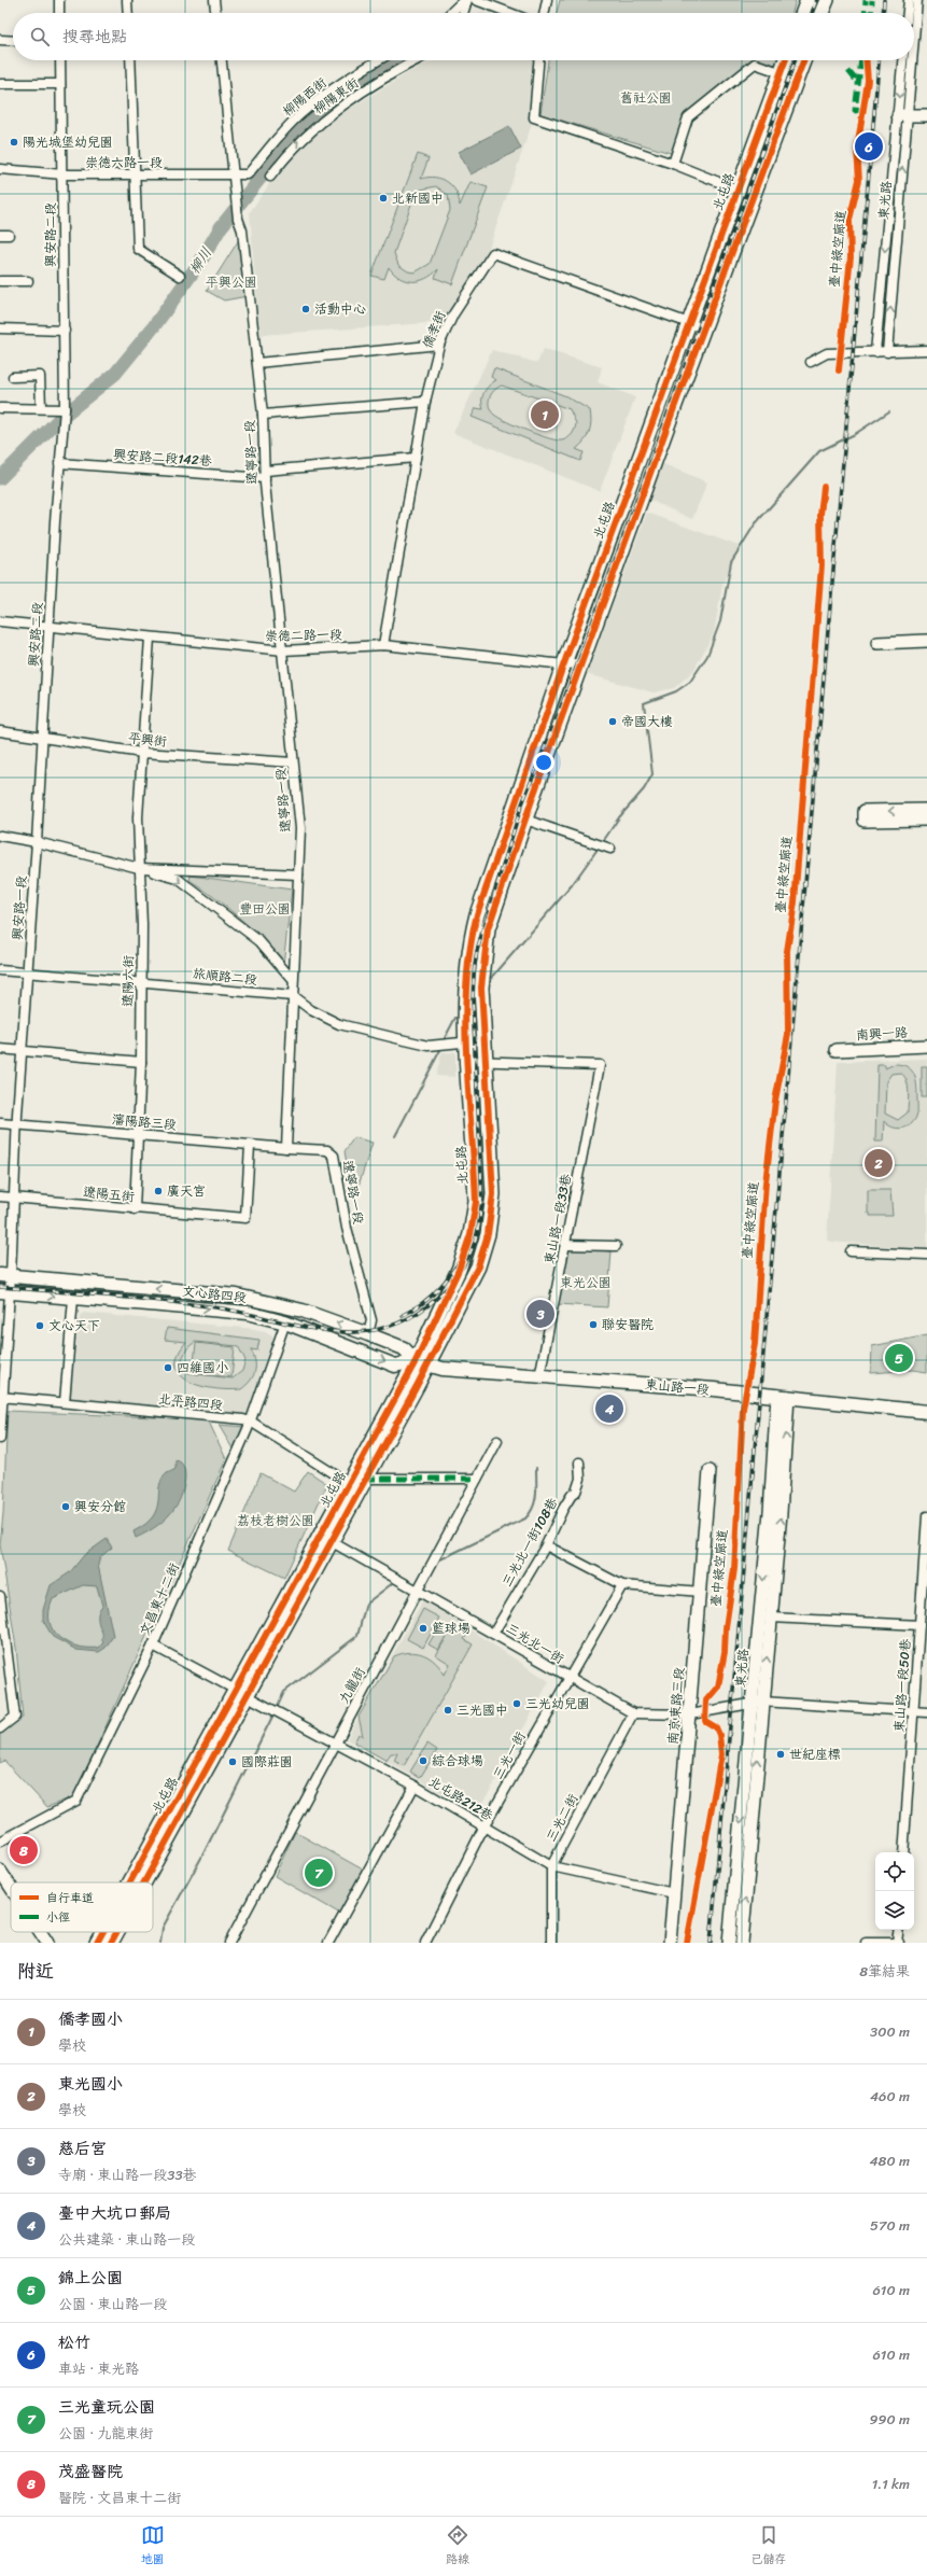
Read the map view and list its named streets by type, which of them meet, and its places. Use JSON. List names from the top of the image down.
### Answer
{
  "streets": {
    "main road": ["北屯路", "文心路四段", "東山路一段"],
    "street": [
      "柳陽東街",
      "柳陽西街",
      "崇德六路一段",
      "東光路",
      "興安路二段",
      "僑孝街",
      "遼寧路一段",
      "興安路二段142巷",
      "崇德二路一段",
      "平興街",
      "興安路一段",
      "旅順路二段",
      "遼陽六街",
      "南興一路",
      "瀋陽路三段",
      "遼陽五街",
      "東山路一段33巷",
      "北平路四段",
      "三光北一街108巷",
      "文昌東十二街",
      "三光北一街",
      "九龍街",
      "東山路一段50巷",
      "南京東路三段",
      "三光一街",
      "北屯路212巷",
      "三光二街"
    ],
    "cycle path": ["臺中綠空廊道"]
  },
  "crossings": [
    ["柳陽西街", "崇德六路一段"],
    ["崇德六路一段", "興安路二段"],
    ["崇德六路一段", "遼寧路一段"],
    ["北屯路", "僑孝街"],
    ["北屯路", "崇德二路一段"],
    ["北屯路", "東山路一段33巷"],
    ["北屯路", "文心路四段"],
    ["北屯路", "東山路一段"],
    ["北屯路", "北平路四段"],
    ["北屯路", "三光北一街"],
    ["北屯路", "北屯路212巷"],
    ["東光路", "東山路一段"],
    ["東光路", "三光北一街"],
    ["興安路二段", "興安路二段142巷"],
    ["興安路二段", "崇德二路一段"],
    ["興安路二段", "平興街"],
    ["興安路二段", "興安路一段"],
    ["僑孝街", "興安路二段142巷"],
    ["僑孝街", "崇德二路一段"],
    ["遼寧路一段", "興安路二段142巷"],
    ["遼寧路一段", "崇德二路一段"],
    ["遼寧路一段", "平興街"],
    ["遼寧路一段", "旅順路二段"],
    ["遼寧路一段", "瀋陽路三段"],
    ["遼寧路一段", "文心路四段"],
    ["崇德二路一段", "遼陽六街"],
    ["平興街", "遼陽六街"],
    ["興安路一段", "旅順路二段"],
    ["興安路一段", "瀋陽路三段"],
    ["興安路一段", "遼陽五街"],
    ["興安路一段", "文心路四段"],
    ["興安路一段", "北平路四段"],
    ["旅順路二段", "遼陽六街"],
    ["遼陽六街", "瀋陽路三段"],
    ["遼陽六街", "遼陽五街"],
    ["瀋陽路三段", "遼陽五街"],
    ["東山路一段33巷", "東山路一段"],
    ["文心路四段", "東山路一段"],
    ["文心路四段", "文昌東十二街"],
    ["北平路四段", "文昌東十二街"],
    ["三光北一街108巷", "三光北一街"],
    ["文昌東十二街", "北屯路212巷"],
    ["三光北一街", "九龍街"],
    ["三光北一街", "東山路一段50巷"],
    ["三光北一街", "南京東路三段"],
    ["三光北一街", "三光一街"],
    ["三光北一街", "三光二街"],
    ["九龍街", "北屯路212巷"],
    ["南京東路三段", "北屯路212巷"],
    ["三光一街", "北屯路212巷"],
    ["北屯路212巷", "三光二街"]
  ],
  "one_way": ["柳陽東街"],
  "water": ["柳川"],
  "parks": [
    "舊社公園",
    "平興公園",
    "豐田公園",
    "東光公園",
    "荔枝老樹公園"
  ],
  "places": [
    "陽光城堡幼兒園",
    "北新國中",
    "活動中心",
    "帝國大樓",
    "廣天宮",
    "聯安醫院",
    "文心天下",
    "四維國小",
    "興安分館",
    "籃球場",
    "三光幼兒園",
    "三光國中",
    "世紀座標",
    "綜合球場",
    "國際莊園"
  ],
  "legend": ["自行車道", "小徑"],
  "page": {
    "search": "搜尋地點",
    "pins": [
      "6",
      "1",
      "2",
      "3",
      "5",
      "4",
      "8",
      "7"
    ],
    "heading": ["附近", "8筆結果"],
    "list": [
      {
        "mark": "1",
        "name": "僑孝國小",
        "note": "學校",
        "value": "300 m"
      },
      {
        "mark": "2",
        "name": "東光國小",
        "note": "學校",
        "value": "460 m"
      },
      {
        "mark": "3",
        "name": "慈后宮",
        "note": "寺廟 · 東山路一段33巷",
        "value": "480 m"
      },
      {
        "mark": "4",
        "name": "臺中大坑口郵局",
        "note": "公共建築 · 東山路一段",
        "value": "570 m"
      },
      {
        "mark": "5",
        "name": "錦上公園",
        "note": "公園 · 東山路一段",
        "value": "610 m"
      },
      {
        "mark": "6",
        "name": "松竹",
        "note": "車站 · 東光路",
        "value": "610 m"
      },
      {
        "mark": "7",
        "name": "三光童玩公園",
        "note": "公園 · 九龍東街",
        "value": "990 m"
      },
      {
        "mark": "8",
        "name": "茂盛醫院",
        "note": "醫院 · 文昌東十二街",
        "value": "1.1 km"
      }
    ],
    "nav": ["地圖", "路線", "已儲存"]
  }
}
